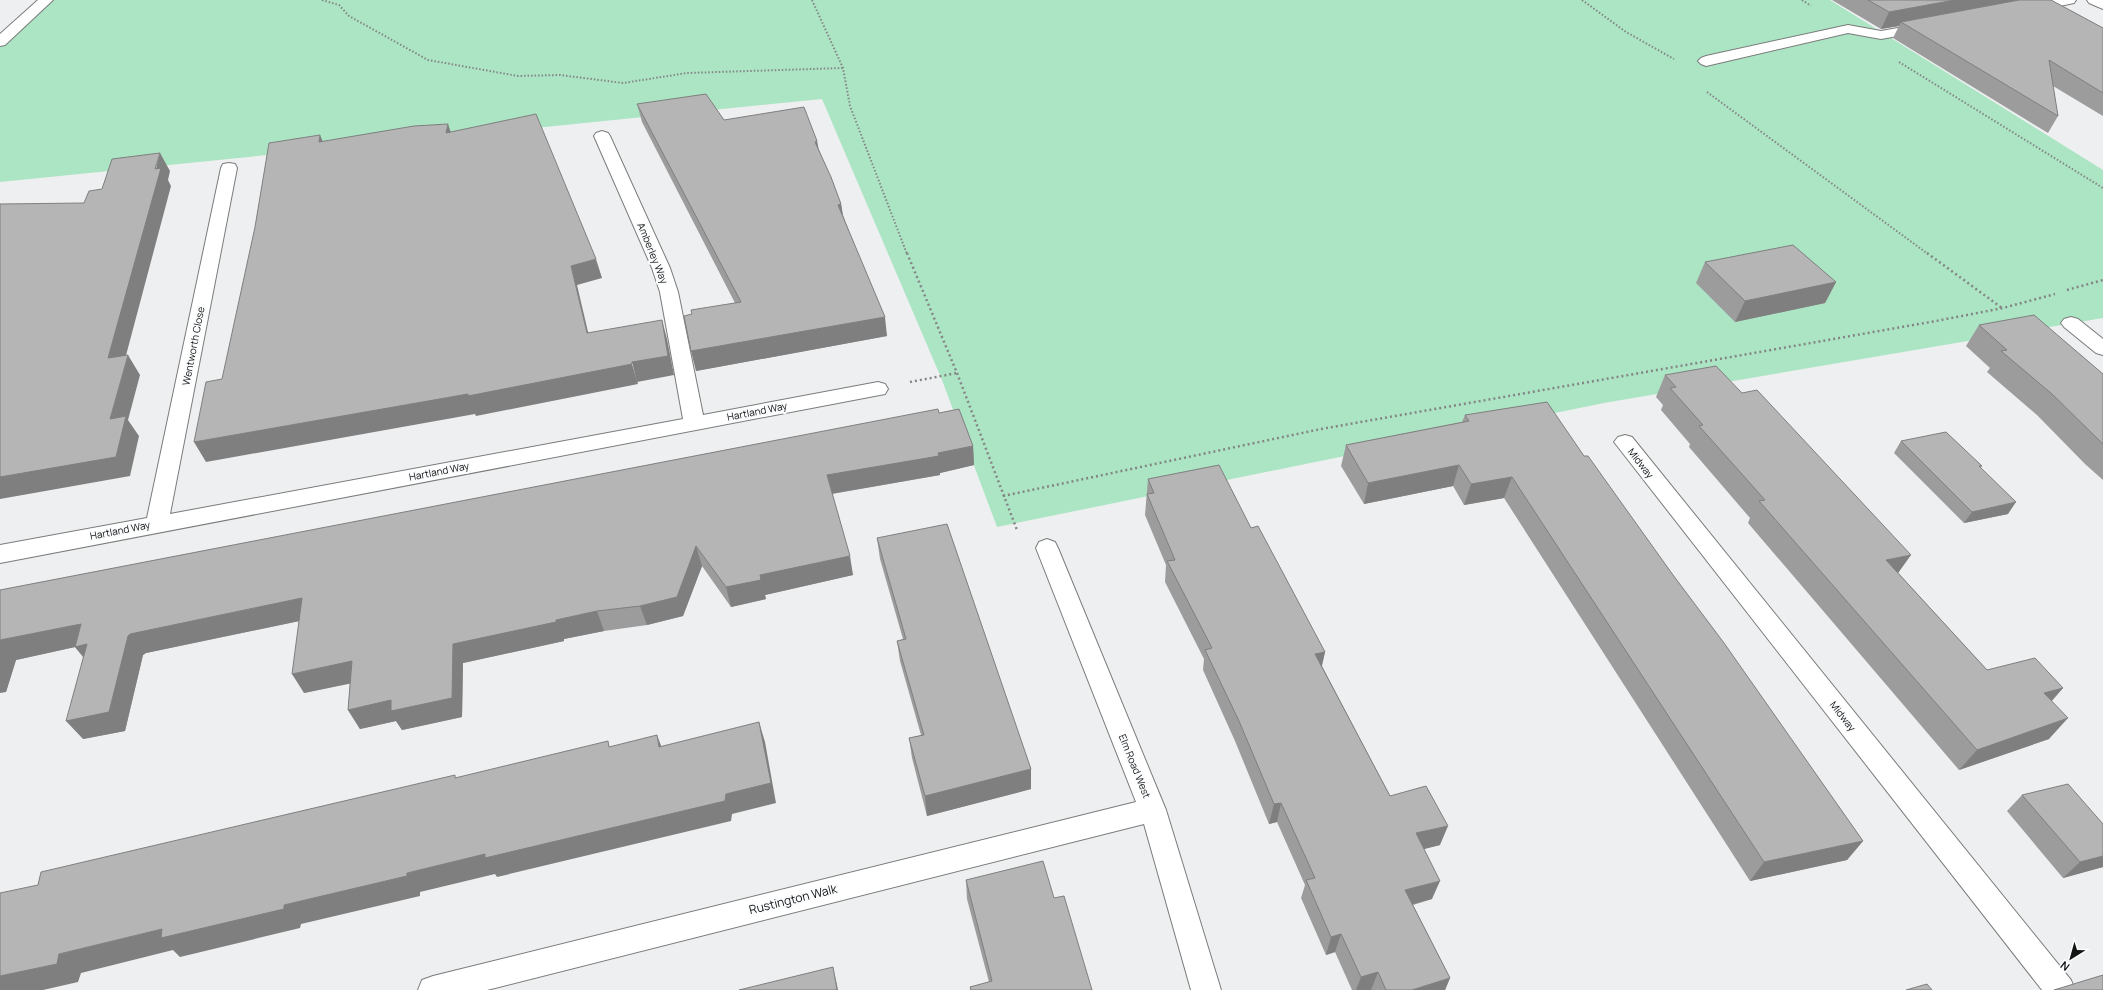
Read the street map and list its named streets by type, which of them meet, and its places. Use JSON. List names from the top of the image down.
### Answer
{
  "streets": {
    "street": [
      "Amberley Way",
      "Wentworth Close",
      "Hartland Way",
      "Midway",
      "Elm Road West",
      "Rustington Walk"
    ]
  },
  "crossings": [
    ["Amberley Way", "Hartland Way"],
    ["Wentworth Close", "Hartland Way"],
    ["Elm Road West", "Rustington Walk"]
  ],
  "north": "bottom left"
}
